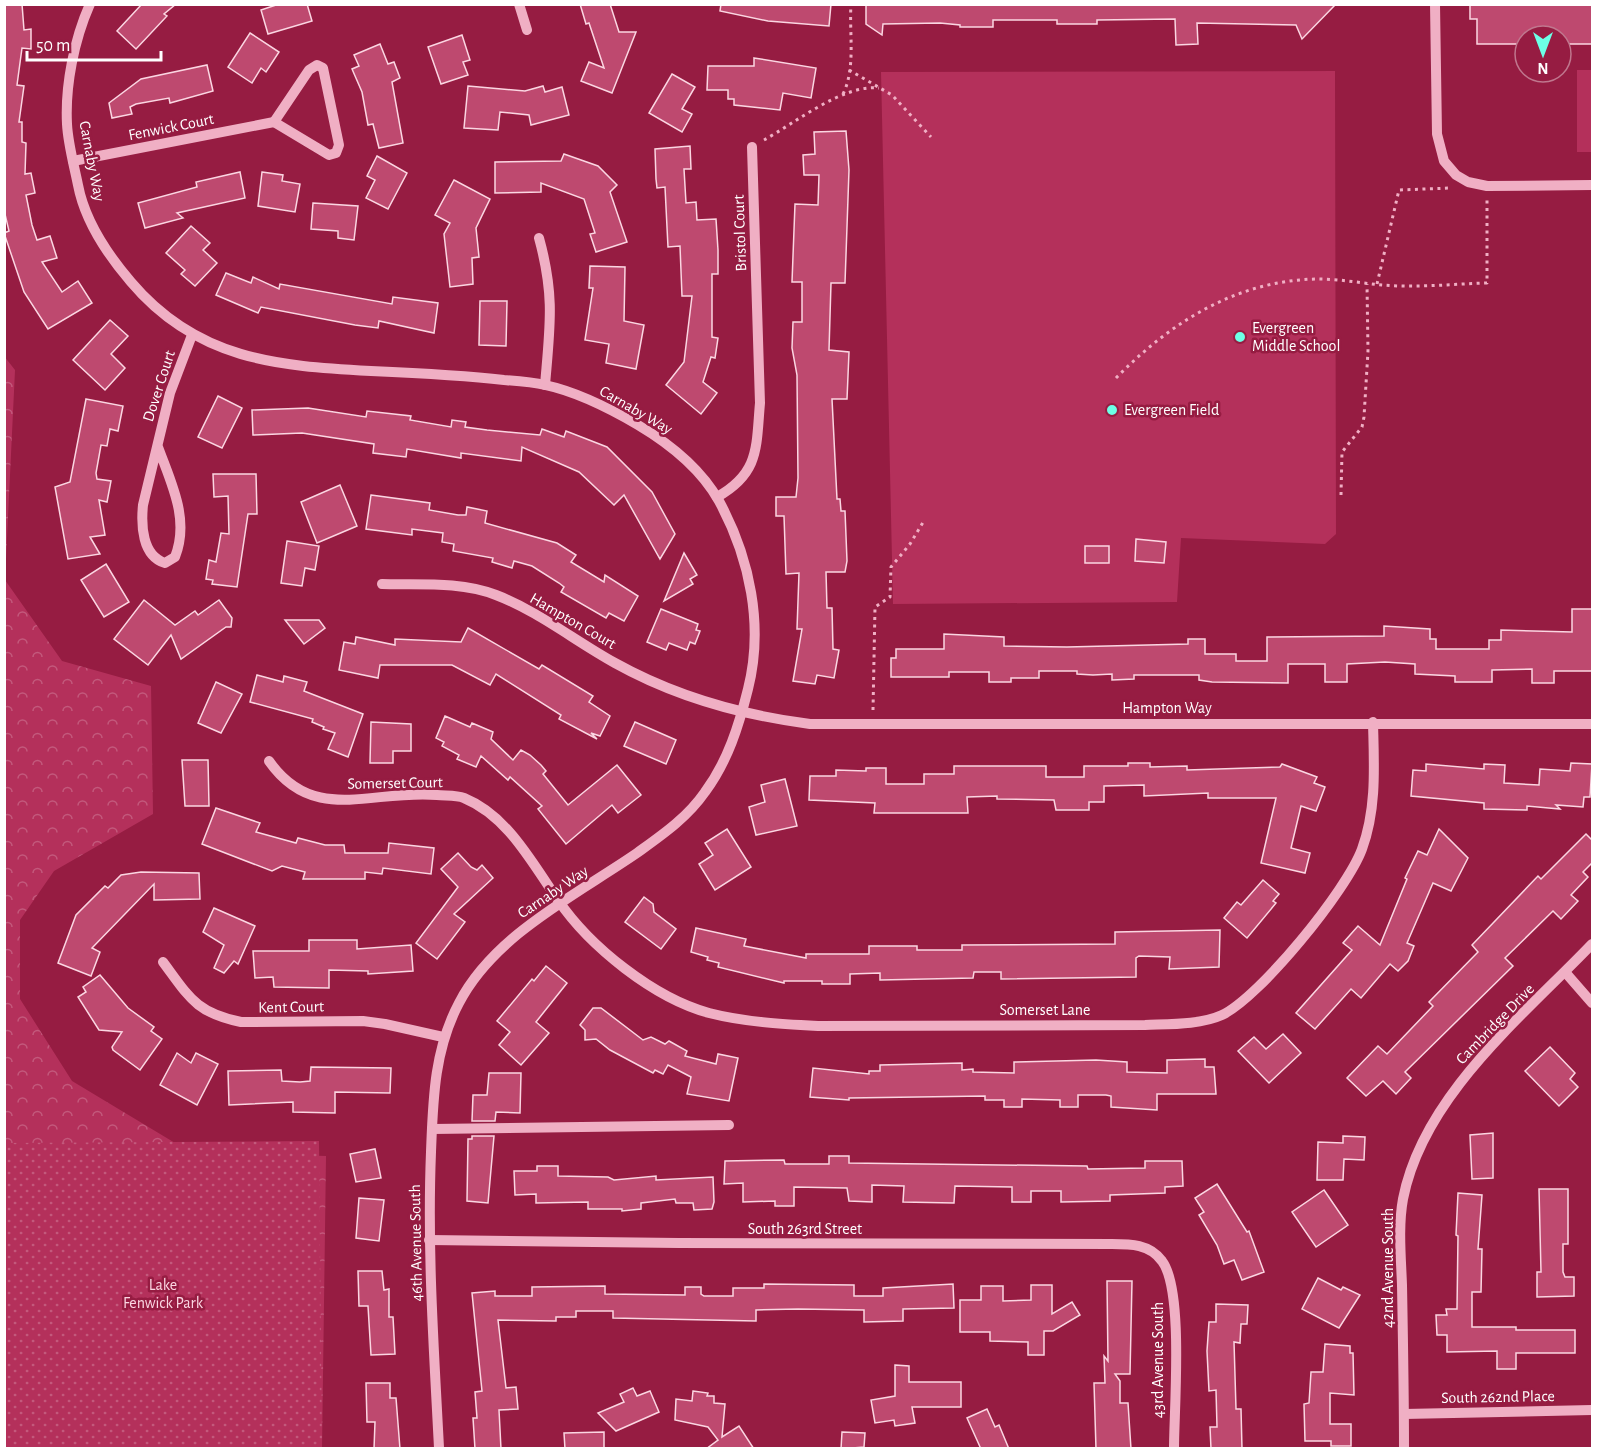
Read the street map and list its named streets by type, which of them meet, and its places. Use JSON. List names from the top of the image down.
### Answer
{
  "streets": {
    "street": [
      "Fenwick Court",
      "Carnaby Way",
      "Bristol Court",
      "Dover Court",
      "Hampton Court",
      "Hampton Way",
      "Somerset Court",
      "Kent Court",
      "Somerset Lane",
      "Cambridge Drive",
      "South 263rd Street",
      "46th Avenue South",
      "42nd Avenue South",
      "43rd Avenue South",
      "South 262nd Place"
    ]
  },
  "crossings": [
    ["Fenwick Court", "Carnaby Way"],
    ["Carnaby Way", "Bristol Court"],
    ["Carnaby Way", "Dover Court"],
    ["Carnaby Way", "Hampton Court"],
    ["Carnaby Way", "Hampton Way"],
    ["Carnaby Way", "Somerset Court"],
    ["Carnaby Way", "Kent Court"],
    ["Carnaby Way", "Somerset Lane"],
    ["Carnaby Way", "46th Avenue South"],
    ["Hampton Court", "Hampton Way"],
    ["Hampton Way", "Somerset Lane"],
    ["Somerset Court", "Somerset Lane"],
    ["Kent Court", "46th Avenue South"],
    ["Cambridge Drive", "42nd Avenue South"],
    ["South 263rd Street", "46th Avenue South"],
    ["South 263rd Street", "43rd Avenue South"],
    ["42nd Avenue South", "South 262nd Place"]
  ],
  "parks": ["Lake Fenwick Park"],
  "places": ["Evergreen Middle School", "Evergreen Field"],
  "scale_bar": "50 m",
  "north": "bottom"
}
